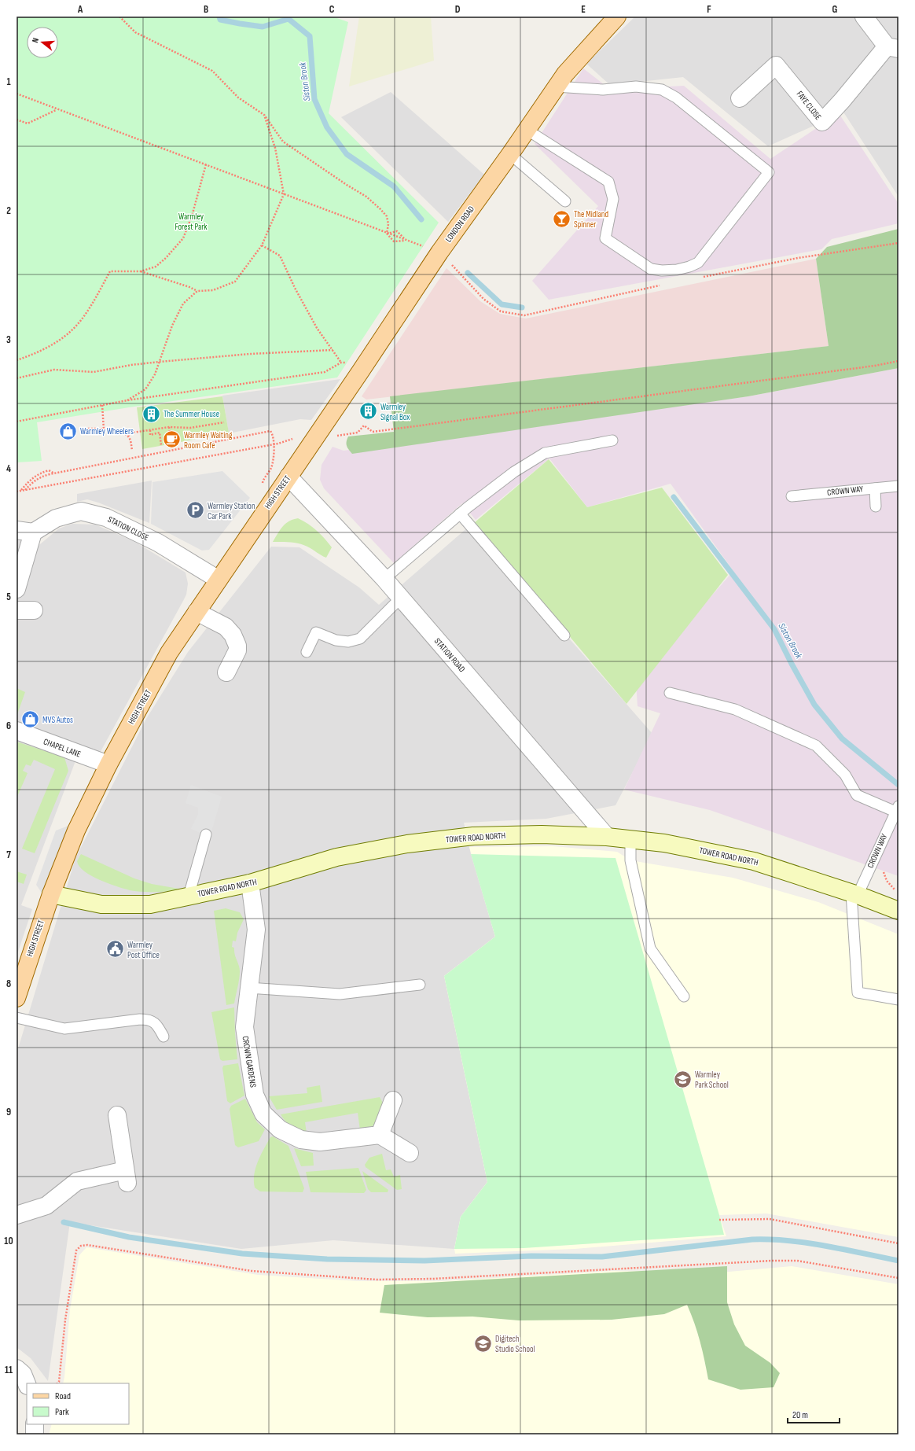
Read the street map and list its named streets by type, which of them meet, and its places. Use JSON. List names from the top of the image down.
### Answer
{
  "streets": {
    "main road": ["LONDON ROAD", "HIGH STREET"],
    "street": [
      "FAYE CLOSE",
      "STATION CLOSE",
      "STATION ROAD",
      "CHAPEL LANE",
      "TOWER ROAD NORTH",
      "CROWN GARDENS"
    ],
    "lane": ["CROWN WAY"]
  },
  "crossings": [
    ["LONDON ROAD", "HIGH STREET"],
    ["CROWN WAY", "TOWER ROAD NORTH"],
    ["HIGH STREET", "STATION CLOSE"],
    ["HIGH STREET", "STATION ROAD"],
    ["HIGH STREET", "CHAPEL LANE"],
    ["HIGH STREET", "TOWER ROAD NORTH"],
    ["STATION ROAD", "TOWER ROAD NORTH"],
    ["TOWER ROAD NORTH", "CROWN GARDENS"]
  ],
  "water": ["Siston Brook"],
  "parks": ["Warmley Forest Park"],
  "places": {
    "bar": ["The Midland Spinner"],
    "building": ["Warmley Signal Box", "The Summer House"],
    "shop": ["Warmley Wheelers", "MVS Autos"],
    "cafe": ["Warmley Waiting Room Cafe"],
    "parking": ["Warmley Station Car Park"],
    "public building": ["Warmley Post Office"],
    "school or university": ["Warmley Park School", "Digitech Studio School"]
  },
  "legend": ["Road", "Park"],
  "scale_bar": "20 m",
  "north": "left",
  "grid": {
    "columns": [
      "A",
      "B",
      "C",
      "D",
      "E",
      "F",
      "G"
    ],
    "rows": [
      "1",
      "2",
      "3",
      "4",
      "5",
      "6",
      "7",
      "8",
      "9",
      "10",
      "11"
    ]
  }
}
